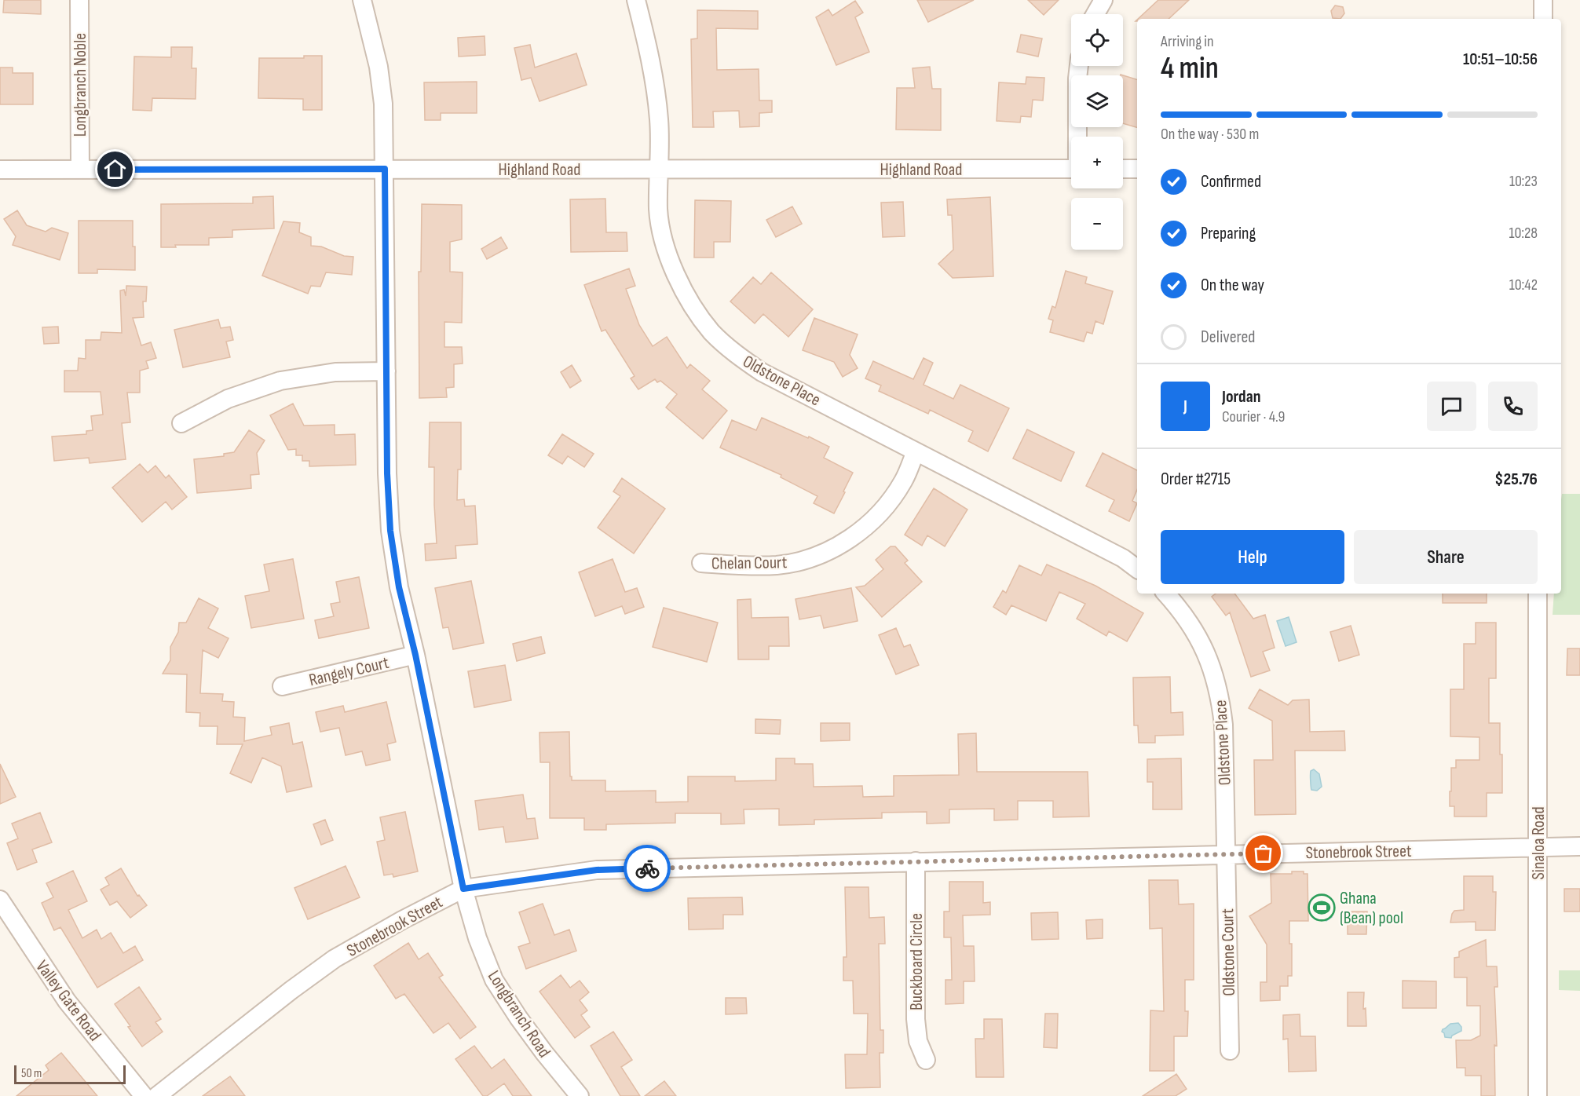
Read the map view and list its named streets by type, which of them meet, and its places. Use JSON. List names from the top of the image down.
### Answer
{
  "streets": {
    "street": [
      "Longbranch Noble",
      "Highland Road",
      "Oldstone Place",
      "Chelan Court",
      "Rangely Court",
      "Sinaloa Road",
      "Stonebrook Street",
      "Oldstone Court",
      "Buckboard Circle",
      "Valley Gate Road",
      "Longbranch Road"
    ]
  },
  "crossings": [
    ["Longbranch Noble", "Highland Road"],
    ["Highland Road", "Oldstone Place"],
    ["Highland Road", "Longbranch Road"],
    ["Oldstone Place", "Chelan Court"],
    ["Oldstone Place", "Stonebrook Street"],
    ["Oldstone Place", "Oldstone Court"],
    ["Rangely Court", "Longbranch Road"],
    ["Sinaloa Road", "Stonebrook Street"],
    ["Stonebrook Street", "Oldstone Court"],
    ["Stonebrook Street", "Buckboard Circle"],
    ["Stonebrook Street", "Longbranch Road"]
  ],
  "places": {
    "sports": ["Ghana (Bean) pool"]
  },
  "scale_bar": "50 m",
  "page": {
    "map_buttons": ["+", "−"],
    "heading": ["4 min", "Arriving in", "10:51–10:56"],
    "panel": [
      "Jordan",
      "Courier · 4.9",
      "Order #2715",
      "$25.76"
    ],
    "bar": "On the way · 530 m",
    "list": [
      ["Confirmed", "10:23"],
      ["Preparing", "10:28"],
      ["On the way", "10:42"],
      "Delivered"
    ],
    "round": "J",
    "buttons": ["Help", "Share"],
    "scale": "50 m"
  }
}
